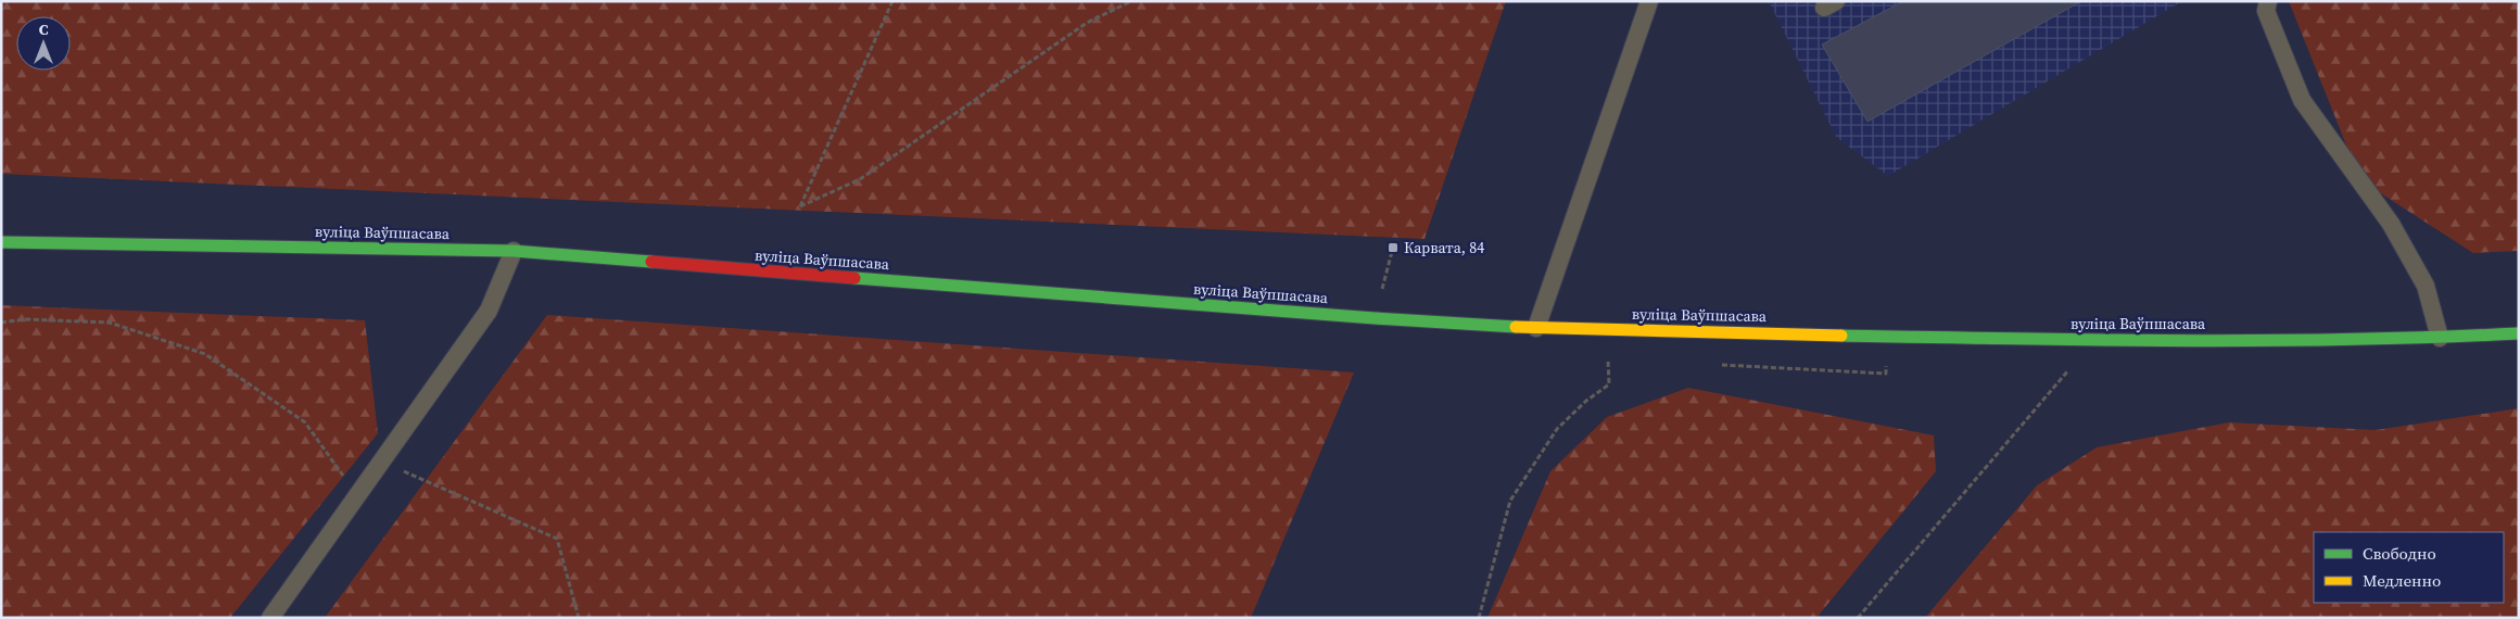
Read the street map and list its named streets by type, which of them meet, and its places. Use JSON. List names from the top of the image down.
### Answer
{
  "streets": {
    "main road": ["вуліца Ваўпшасава"]
  },
  "places": {
    "transit": ["Карвата, 84"]
  },
  "legend": ["Свободно", "Медленно"],
  "north": "top"
}
